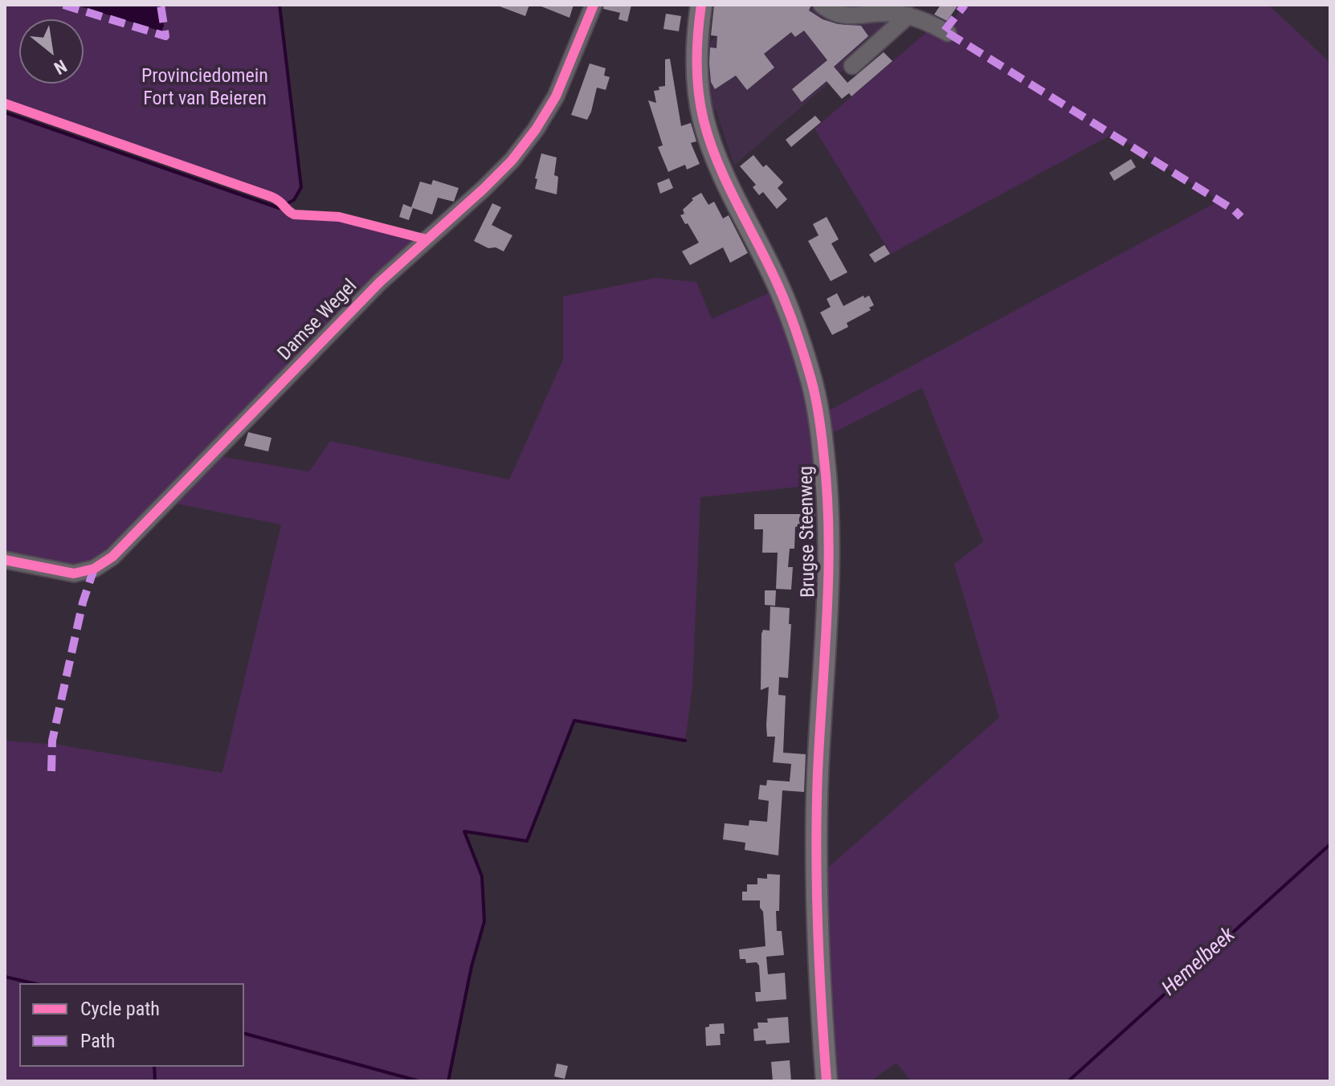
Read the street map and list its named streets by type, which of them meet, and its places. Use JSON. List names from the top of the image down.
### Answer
{
  "streets": {
    "main road": ["Brugse Steenweg"],
    "street": ["Damse Wegel"]
  },
  "water": ["Hemelbeek"],
  "parks": ["Provinciedomein Fort van Beieren"],
  "legend": ["Cycle path", "Path"],
  "north": "bottom right"
}
